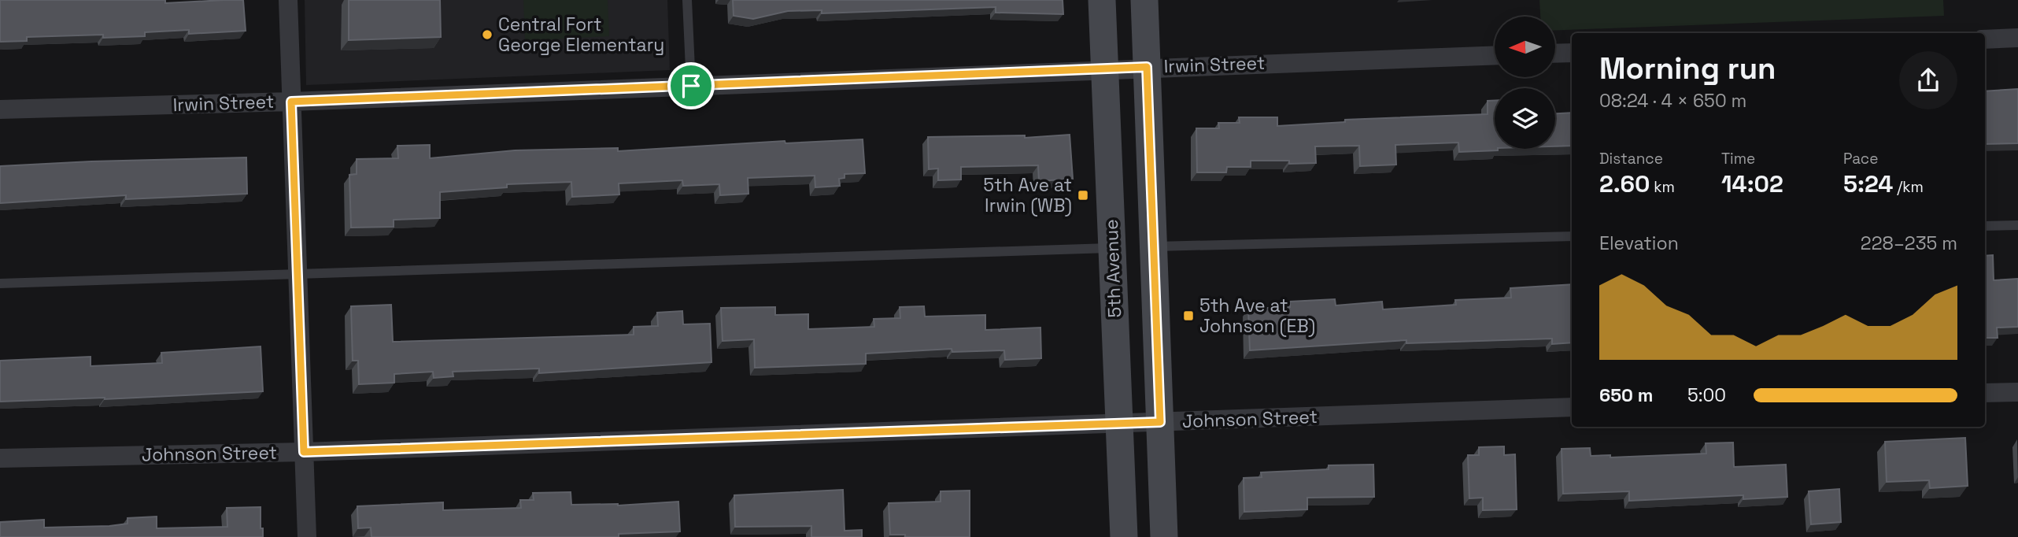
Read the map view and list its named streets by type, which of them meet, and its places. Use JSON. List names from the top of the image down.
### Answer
{
  "streets": {
    "main road": ["5th Avenue"],
    "street": ["Irwin Street", "Johnson Street"]
  },
  "crossings": [
    ["Irwin Street", "5th Avenue"],
    ["5th Avenue", "Johnson Street"]
  ],
  "places": {
    "other": ["Central Fort George Elementary"],
    "transit": ["5th Ave at Irwin (WB)", "5th Ave at Johnson (EB)"]
  },
  "north": "left",
  "page": {
    "heading": ["Morning run", "08:24 · 4 × 650 m"],
    "stats": [
      ["Distance", "2.60 km"],
      ["Time", "14:02"],
      ["Pace", "5:24 /km"]
    ],
    "chart": ["Elevation", "228–235 m"],
    "list": [
      {
        "name": "650 m",
        "note": "5:00"
      }
    ]
  }
}
